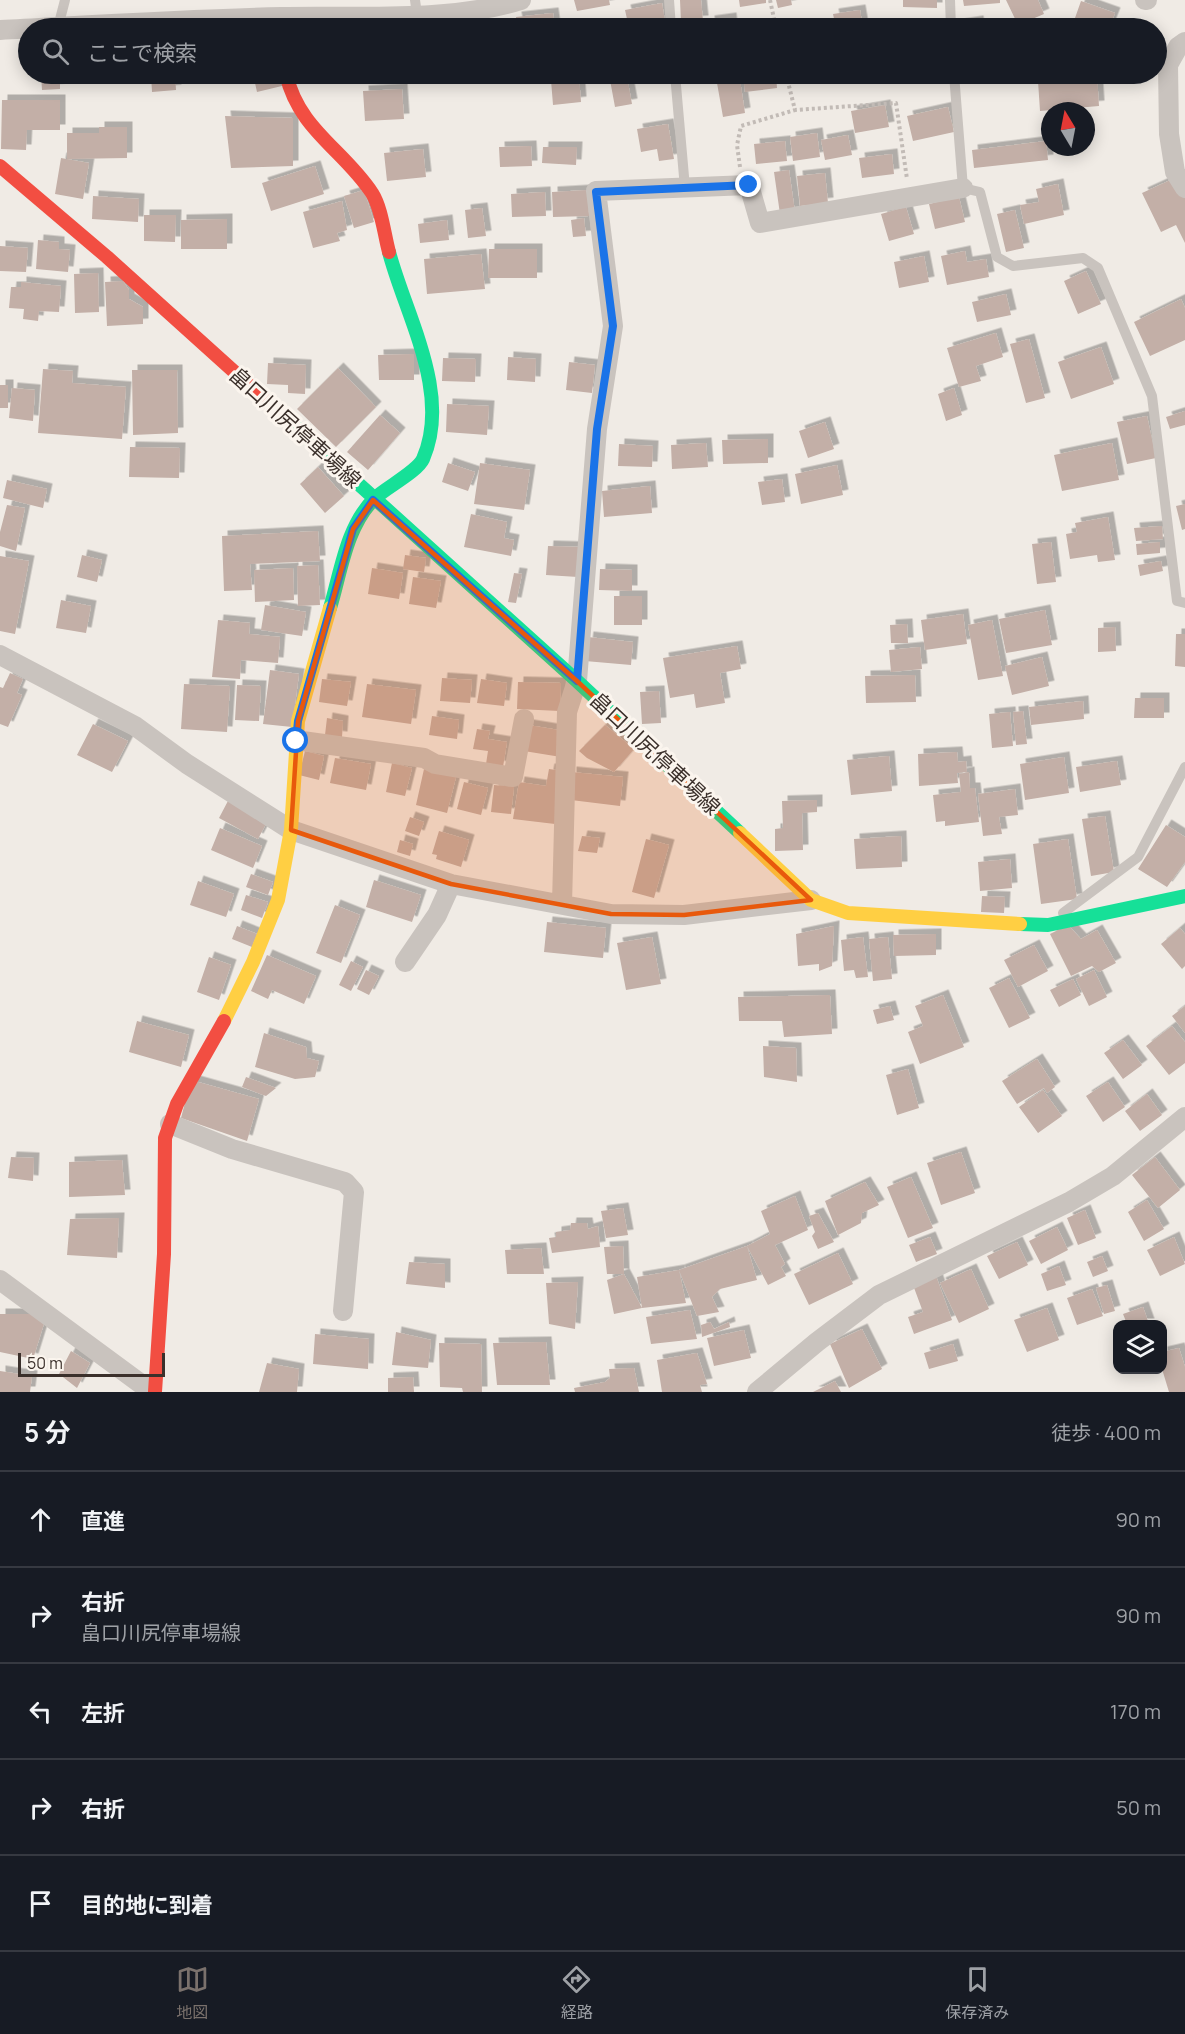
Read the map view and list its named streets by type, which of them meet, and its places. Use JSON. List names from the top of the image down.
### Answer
{
  "streets": {
    "main road": ["畠口川尻停車場線"]
  },
  "scale_bar": "50 m",
  "north": "top",
  "page": {
    "search": "ここで検索",
    "scale": "50 m",
    "heading": ["5 分", "徒歩 · 400 m"],
    "list": [
      ["直進", "90 m"],
      ["右折", "畠口川尻停車場線", "90 m"],
      ["左折", "170 m"],
      ["右折", "50 m"],
      "目的地に到着"
    ],
    "nav": ["地図", "経路", "保存済み"]
  }
}
